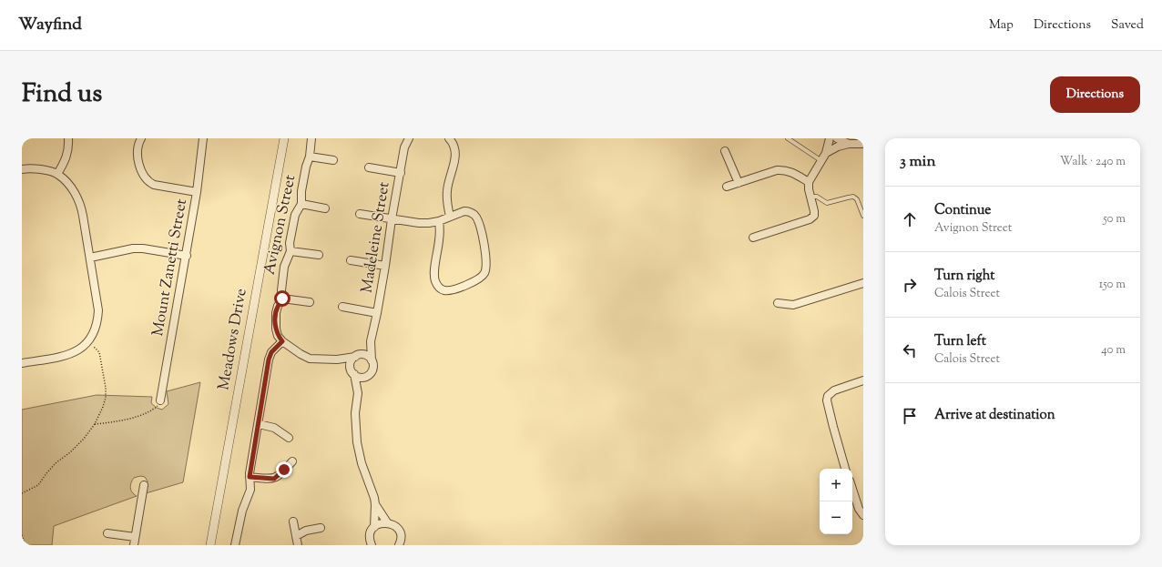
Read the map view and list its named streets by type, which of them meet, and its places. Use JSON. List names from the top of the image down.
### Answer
{
  "streets": {
    "street": [
      "Avignon Street",
      "Madeleine Street",
      "Mount Zanetti Street",
      "Meadows Drive"
    ]
  },
  "page": {
    "header": "Wayfind",
    "nav": ["Map", "Directions", "Saved"],
    "title": "Find us",
    "buttons": "Directions",
    "heading": ["3 min", "Walk · 240 m"],
    "list": [
      ["Continue", "Avignon Street", "50 m"],
      ["Turn right", "Calois Street", "150 m"],
      ["Turn left", "Calois Street", "40 m"],
      "Arrive at destination"
    ],
    "map_buttons": ["+", "−"]
  }
}
